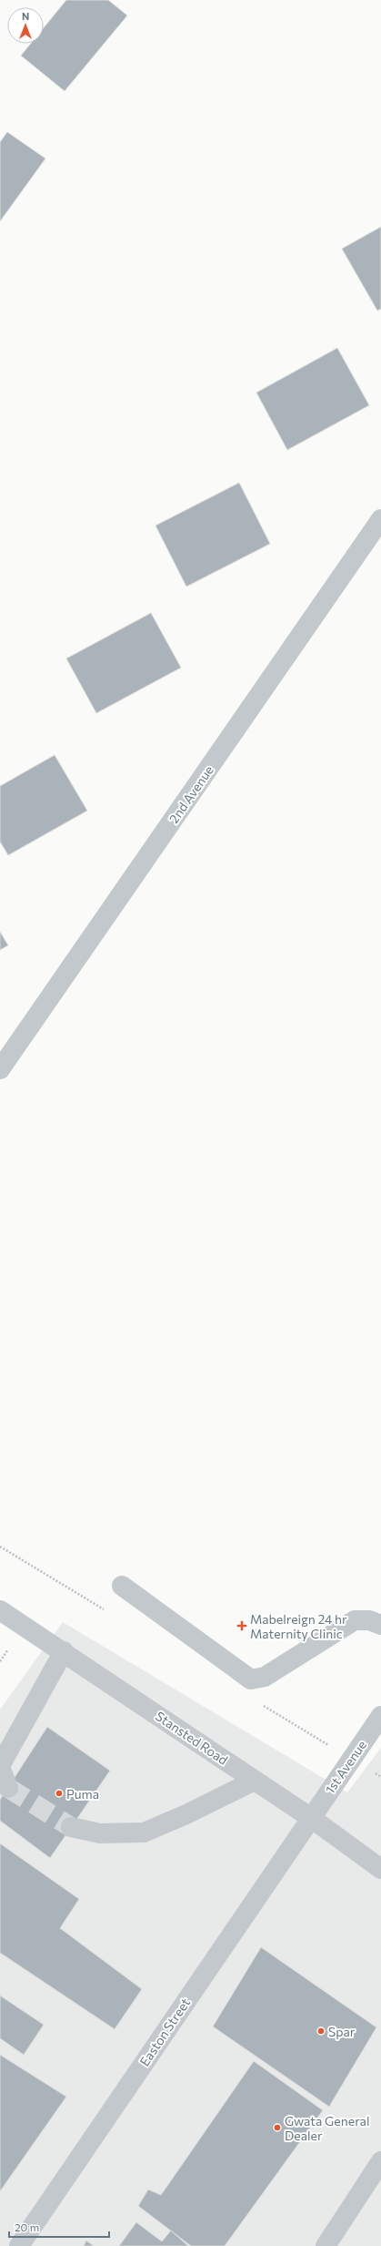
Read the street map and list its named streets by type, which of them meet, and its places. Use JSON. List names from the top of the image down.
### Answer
{
  "streets": {
    "street": [
      "2nd Avenue",
      "Stansted Road",
      "1st Avenue",
      "Easton Street"
    ]
  },
  "crossings": [
    ["Stansted Road", "1st Avenue"],
    ["Stansted Road", "Easton Street"],
    ["1st Avenue", "Easton Street"]
  ],
  "places": {
    "health": ["Mabelreign 24 hr Maternity Clinic"],
    "other": ["Puma", "Spar", "Gwata General Dealer"]
  },
  "scale_bar": "20 m",
  "north": "top"
}
